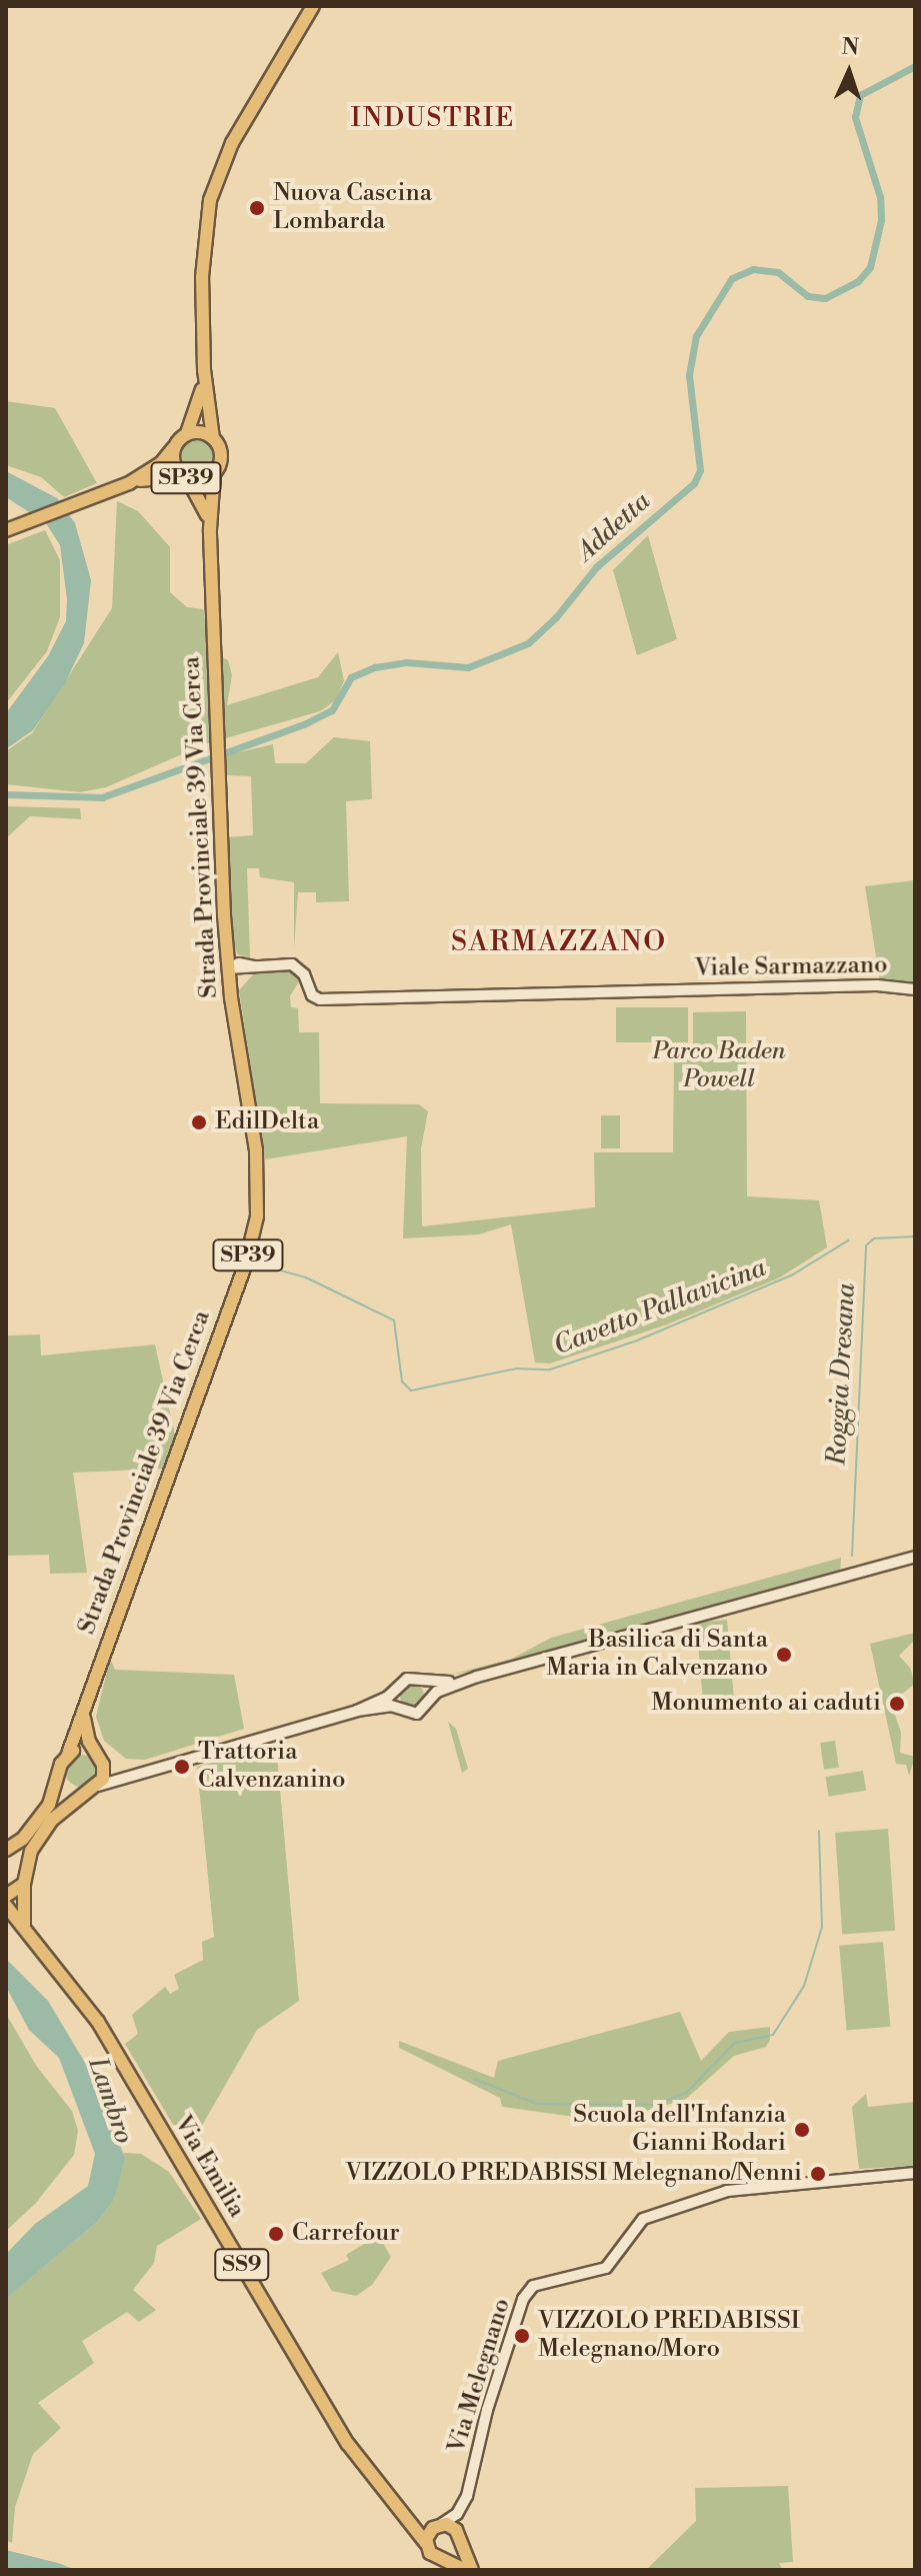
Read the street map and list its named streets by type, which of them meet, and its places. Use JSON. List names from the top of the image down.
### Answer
{
  "streets": {
    "main road": [
      "SP39",
      "Strada Provinciale 39 Via Cerca",
      "Via Emilia",
      "SS9"
    ],
    "street": ["Viale Sarmazzano", "Via Melegnano"]
  },
  "crossings": [
    ["SP39", "Strada Provinciale 39 Via Cerca"],
    ["Strada Provinciale 39 Via Cerca", "Viale Sarmazzano"],
    ["Via Emilia", "Via Melegnano"]
  ],
  "districts": ["INDUSTRIE", "SARMAZZANO"],
  "water": [
    "Addetta",
    "Cavetto Pallavicina",
    "Roggia Dresana",
    "Lambro"
  ],
  "parks": ["Parco Baden Powell"],
  "places": [
    "Nuova Cascina Lombarda",
    "EdilDelta",
    "Basilica di Santa Maria in Calvenzano",
    "Monumento ai caduti",
    "Trattoria Calvenzanino",
    "Scuola dell'Infanzia Gianni Rodari",
    "VIZZOLO PREDABISSI Melegnano/Nenni",
    "Carrefour",
    "VIZZOLO PREDABISSI Melegnano/Moro"
  ],
  "north": "top"
}
